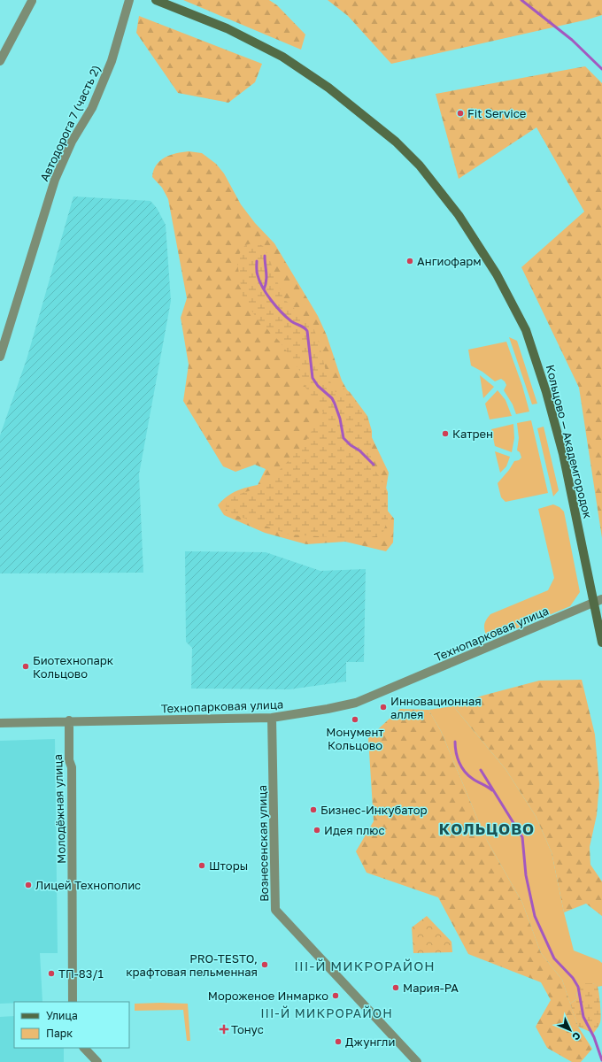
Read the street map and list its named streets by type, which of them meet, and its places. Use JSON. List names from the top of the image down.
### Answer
{
  "streets": {
    "main road": ["Кольцово — Академгородок"],
    "street": [
      "Автодорога 7 (часть 2)",
      "Технопарковая улица",
      "Молодёжная улица",
      "Вознесенская улица"
    ]
  },
  "crossings": [
    ["Кольцово — Академгородок", "Технопарковая улица"],
    ["Технопарковая улица", "Молодёжная улица"],
    ["Технопарковая улица", "Вознесенская улица"]
  ],
  "districts": ["КОЛЬЦОВО", "III-Й МИКРОРАЙОН", "III-Й МИКРОРАЙОН"],
  "places": {
    "other": [
      "Fit Service",
      "Ангиофарм",
      "Катрен",
      "Биотехнопарк Кольцово",
      "Инновационная аллея",
      "Монумент Кольцово",
      "Бизнес-Инкубатор",
      "Идея плюс",
      "Шторы",
      "Лицей Технополис",
      "PRO-TESTO, крафтовая пельменная",
      "ТП-83/1",
      "Мария-РА",
      "Мороженое Инмарко",
      "Джунгли"
    ],
    "health": ["Тонус"]
  },
  "legend": ["Улица", "Парк"],
  "north": "bottom right"
}
